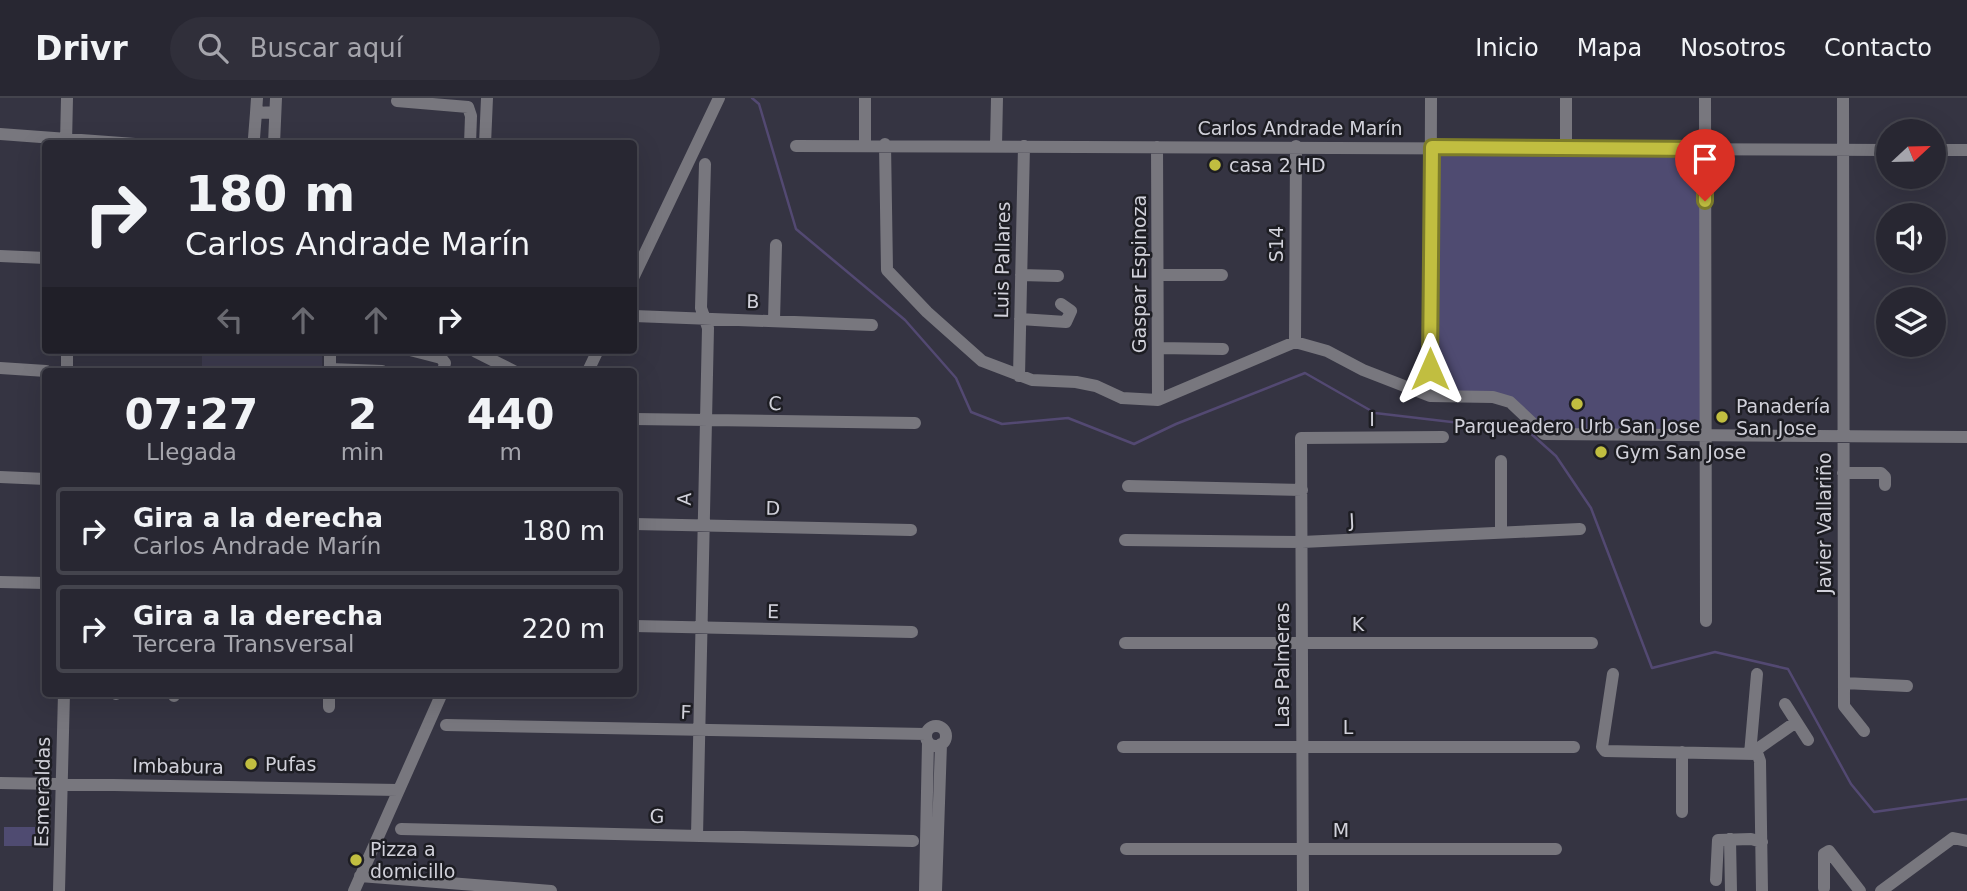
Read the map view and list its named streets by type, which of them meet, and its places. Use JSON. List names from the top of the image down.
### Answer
{
  "streets": {
    "street": [
      "Carlos Andrade Marín",
      "S14",
      "Luis Pallares",
      "Gaspar Espinoza",
      "B",
      "C",
      "I",
      "A",
      "D",
      "J",
      "Javier Vallariño",
      "E",
      "K",
      "Las Palmeras",
      "F",
      "L",
      "Imbabura",
      "Esmeraldas",
      "G",
      "M"
    ]
  },
  "crossings": [
    ["Carlos Andrade Marín", "S14"],
    ["Carlos Andrade Marín", "Luis Pallares"],
    ["Carlos Andrade Marín", "Gaspar Espinoza"],
    ["Carlos Andrade Marín", "Javier Vallariño"],
    ["B", "A"],
    ["C", "A"],
    ["I", "Las Palmeras"],
    ["A", "D"],
    ["A", "E"],
    ["A", "F"],
    ["A", "G"],
    ["J", "Las Palmeras"],
    ["K", "Las Palmeras"],
    ["Las Palmeras", "L"],
    ["Las Palmeras", "M"],
    ["Imbabura", "Esmeraldas"]
  ],
  "places": [
    "casa 2 HD",
    "Parqueadero Urb San Jose",
    "Panadería San Jose",
    "Gym San Jose",
    "Pufas",
    "Pizza a domicillo"
  ],
  "north": "right",
  "page": {
    "header": "Drivr",
    "search": "Buscar aquí",
    "nav": [
      "Inicio",
      "Mapa",
      "Nosotros",
      "Contacto"
    ],
    "turn": ["180 m", "Carlos Andrade Marín"],
    "eta": [
      "07:27",
      "Llegada",
      "2",
      "min",
      "440",
      "m"
    ],
    "list": [
      {
        "name": "Gira a la derecha",
        "note": "Carlos Andrade Marín",
        "value": "180 m"
      },
      {
        "name": "Gira a la derecha",
        "note": "Tercera Transversal",
        "value": "220 m"
      }
    ]
  }
}
